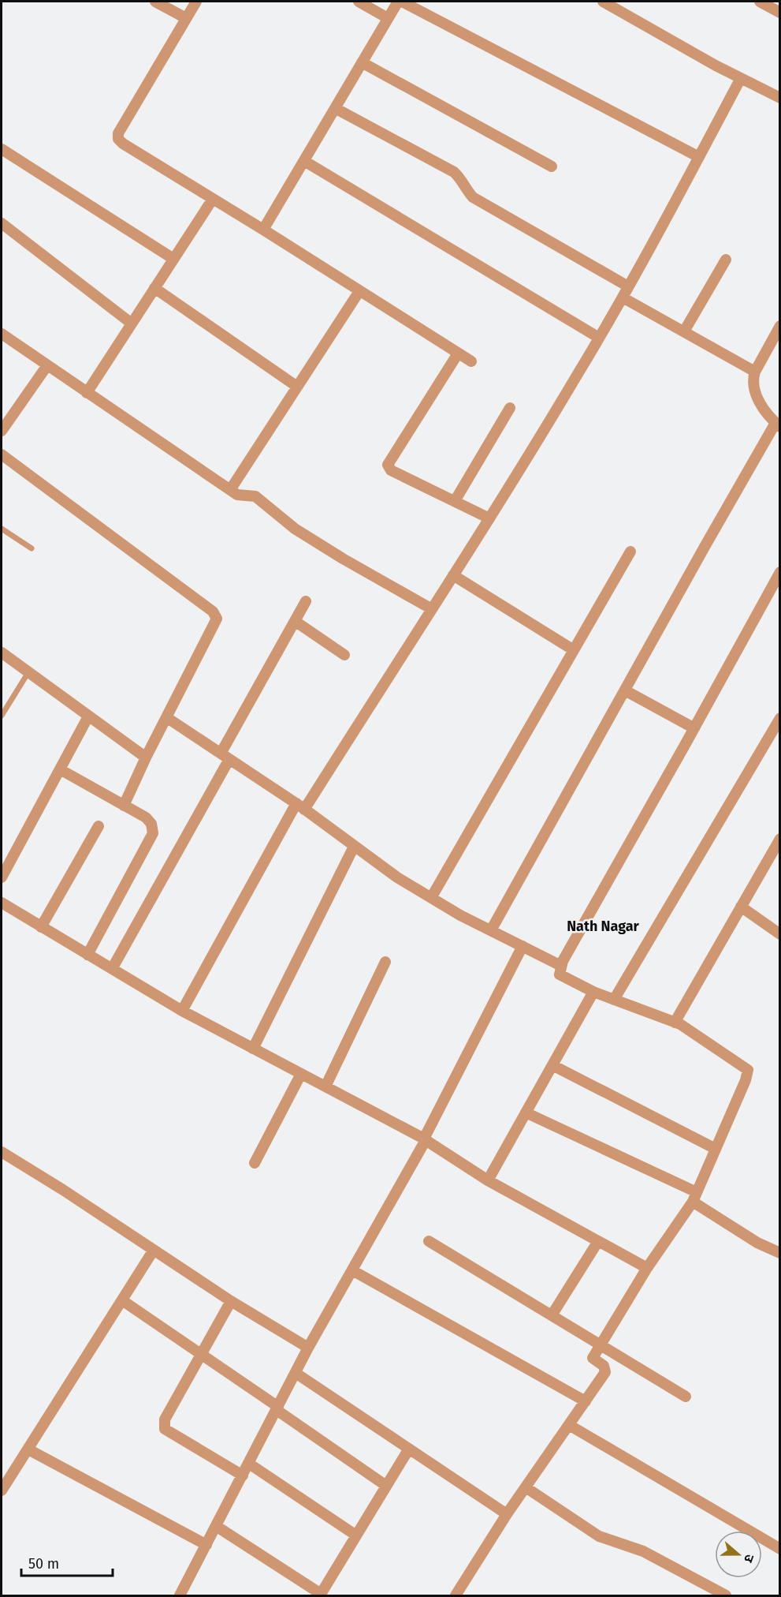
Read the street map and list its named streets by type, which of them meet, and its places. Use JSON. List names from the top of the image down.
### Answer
{
  "districts": ["Nath Nagar"],
  "scale_bar": "50 m",
  "north": "right"
}
